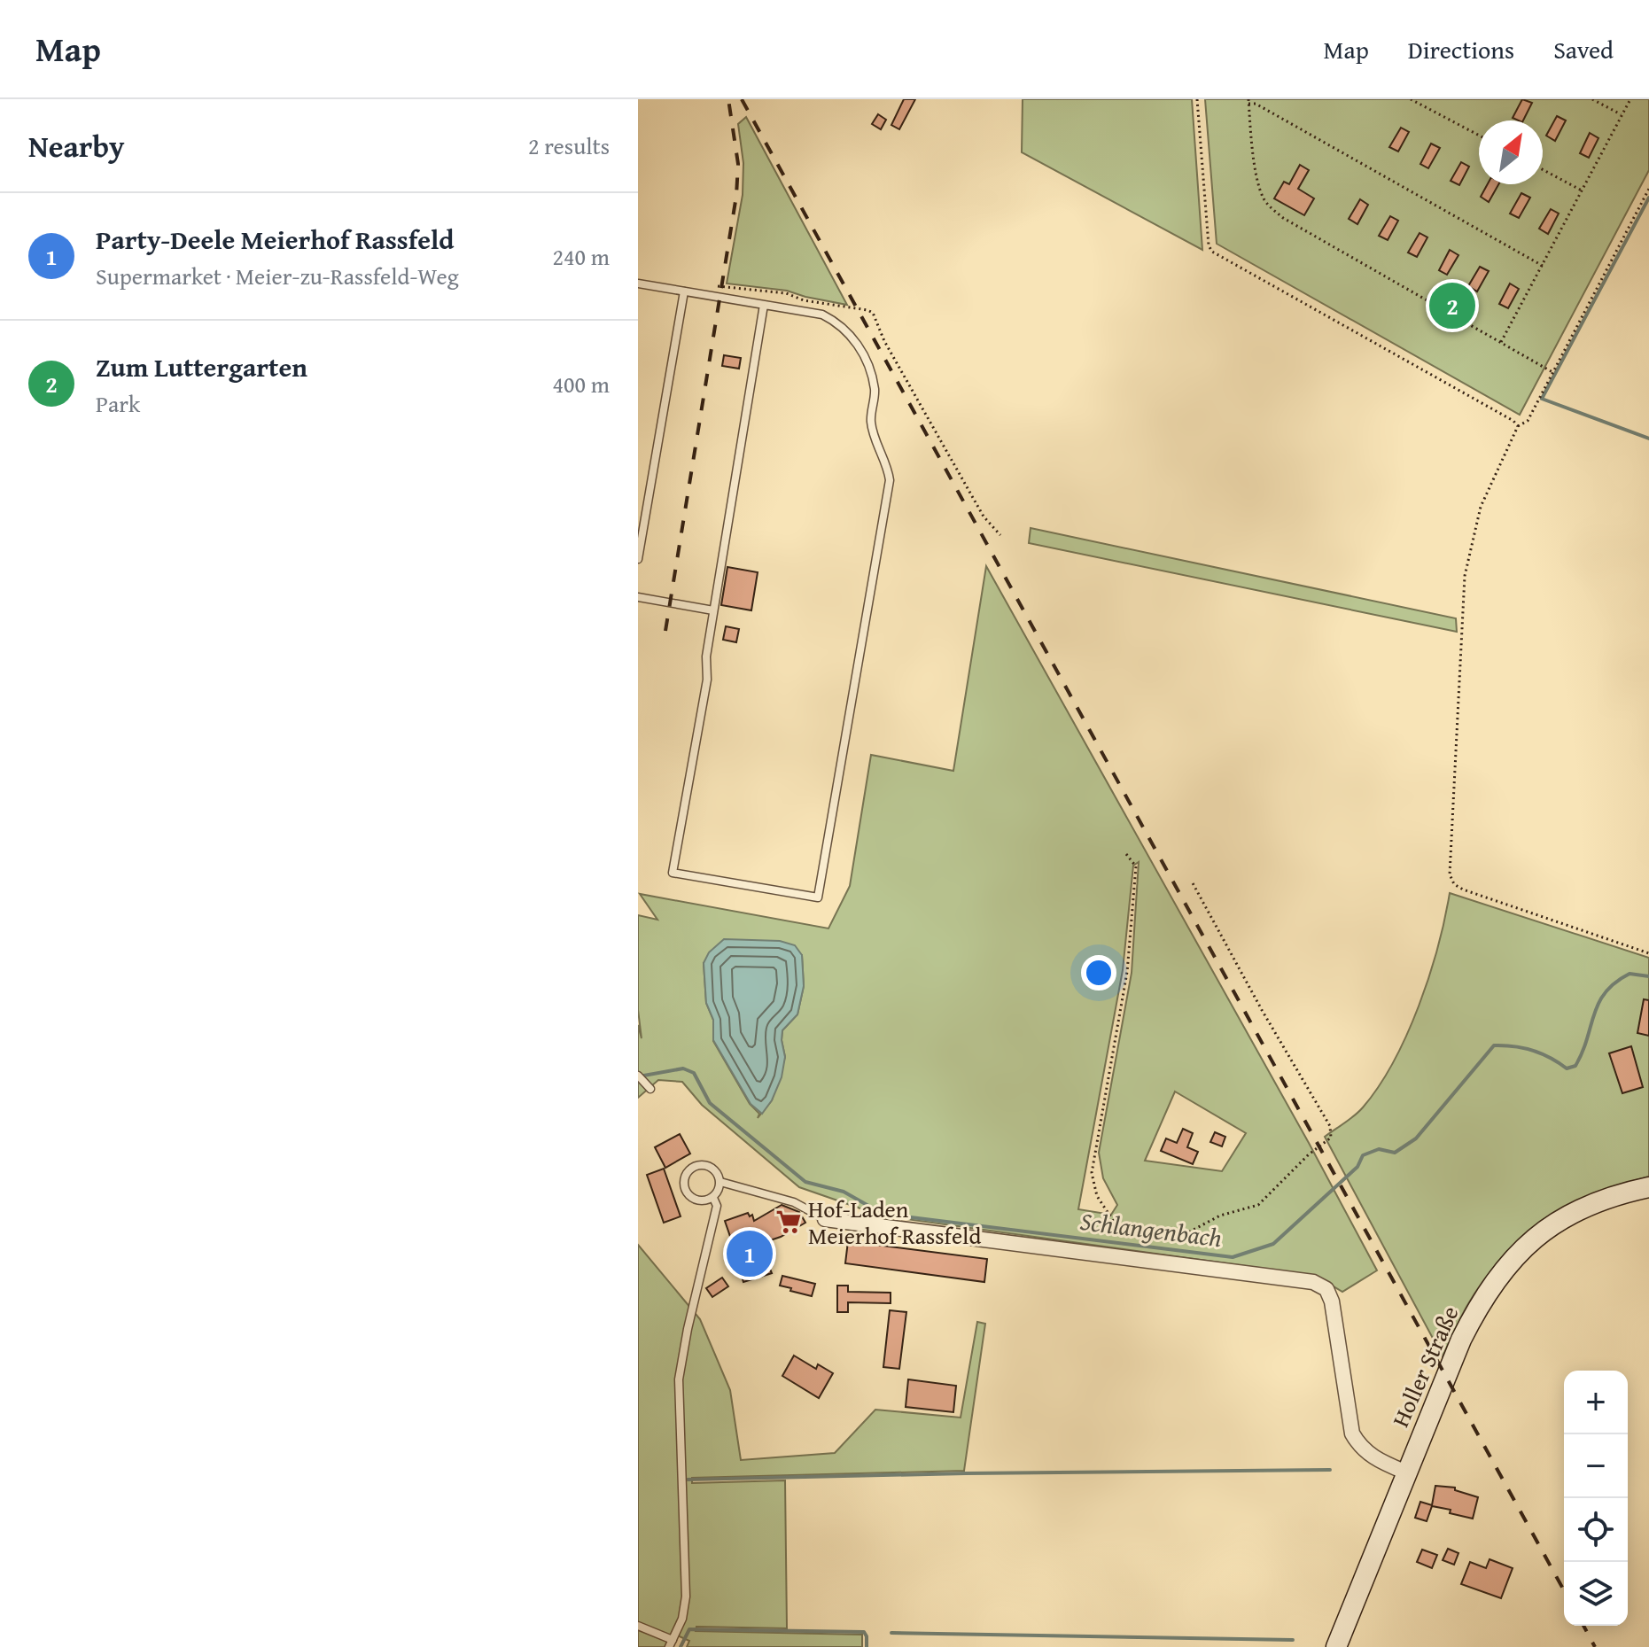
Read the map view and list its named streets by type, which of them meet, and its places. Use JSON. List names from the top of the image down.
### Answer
{
  "streets": {
    "street": ["Holler Straße"]
  },
  "water": ["Schlangenbach"],
  "places": {
    "supermarket": ["Hof-Laden Meierhof Rassfeld"]
  },
  "north": "top right",
  "page": {
    "header": "Map",
    "nav": ["Map", "Directions", "Saved"],
    "heading": ["Nearby", "2 results"],
    "list": [
      {
        "mark": "1",
        "name": "Party-Deele Meierhof Rassfeld",
        "note": "Supermarket · Meier-zu-Rassfeld-Weg",
        "value": "240 m"
      },
      {
        "mark": "2",
        "name": "Zum Luttergarten",
        "note": "Park",
        "value": "400 m"
      }
    ],
    "pins": ["2", "1"],
    "map_buttons": ["+", "−"]
  }
}
